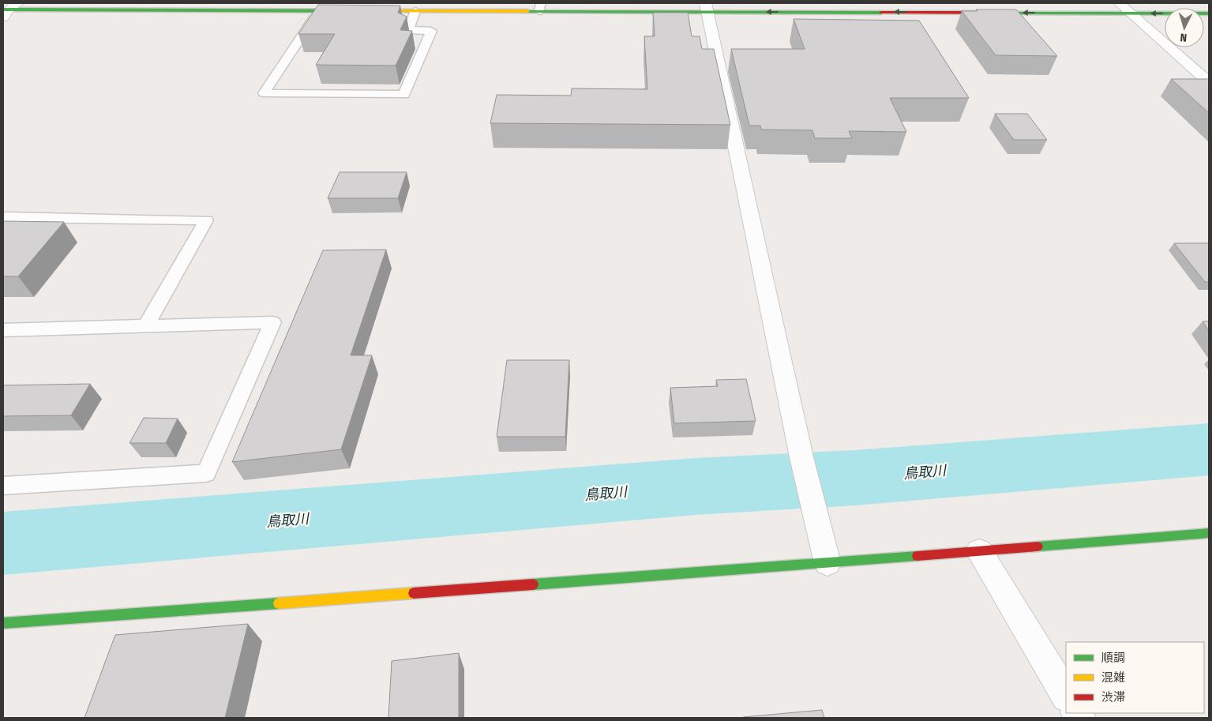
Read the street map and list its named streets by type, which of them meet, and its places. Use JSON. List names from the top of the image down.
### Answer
{
  "water": ["鳥取川"],
  "legend": ["順調", "混雑", "渋滞"],
  "north": "bottom"
}
